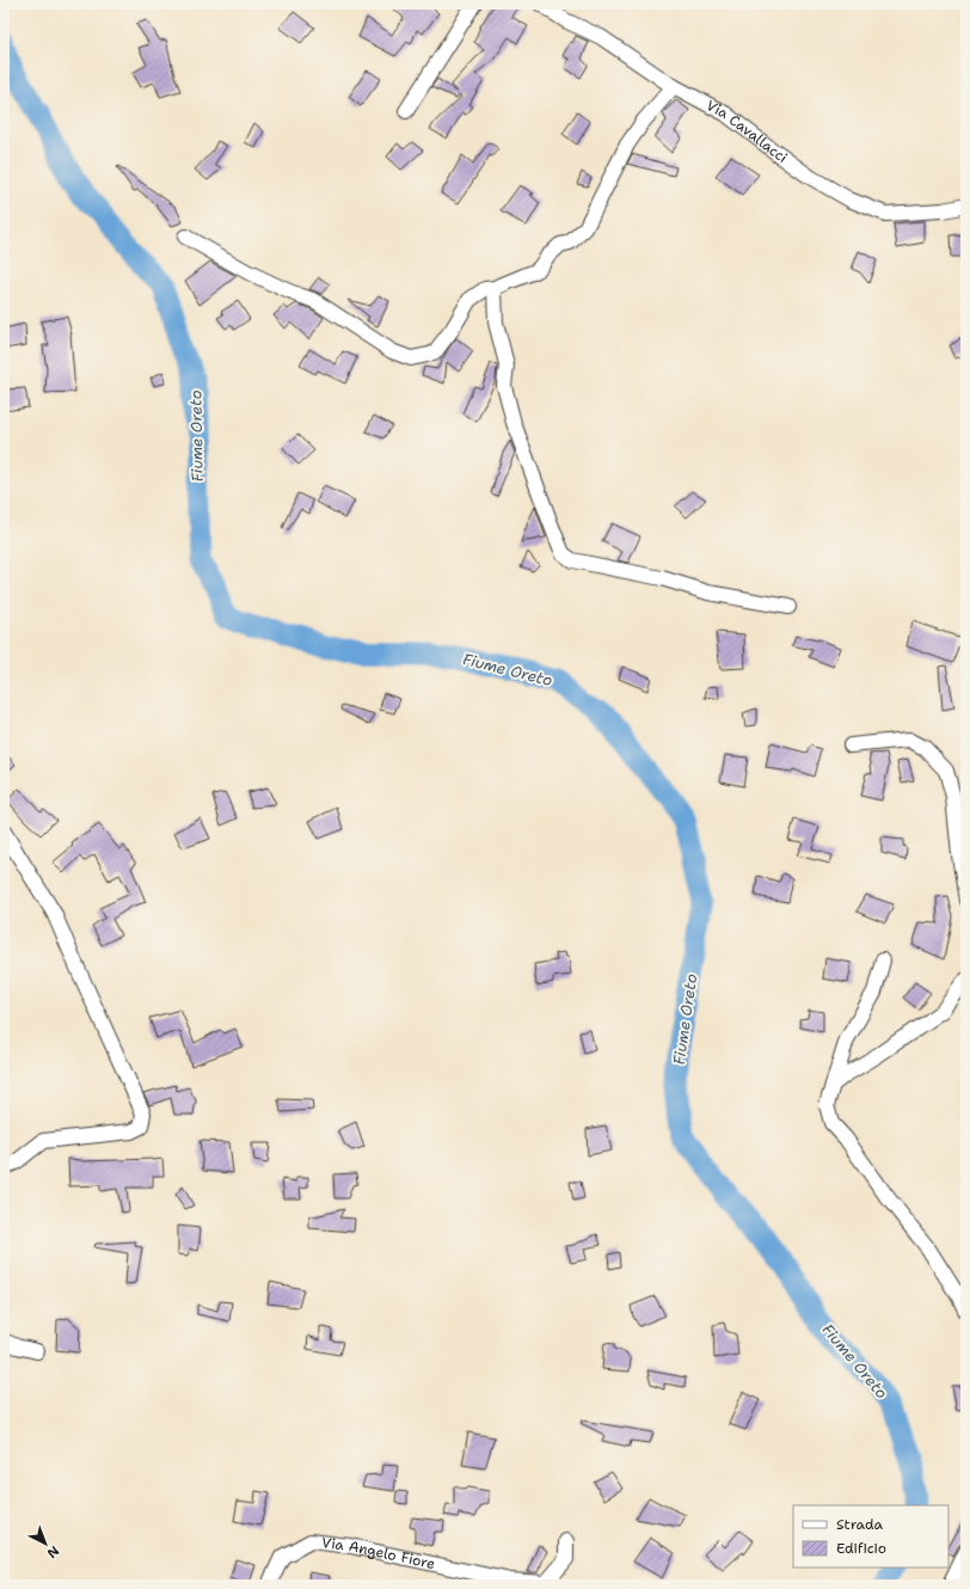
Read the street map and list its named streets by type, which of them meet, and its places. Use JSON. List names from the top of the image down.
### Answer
{
  "streets": {
    "street": ["Via Cavallacci", "Via Angelo Fiore"]
  },
  "water": ["Fiume Oreto"],
  "legend": ["Strada", "Edificio"],
  "north": "bottom right"
}
